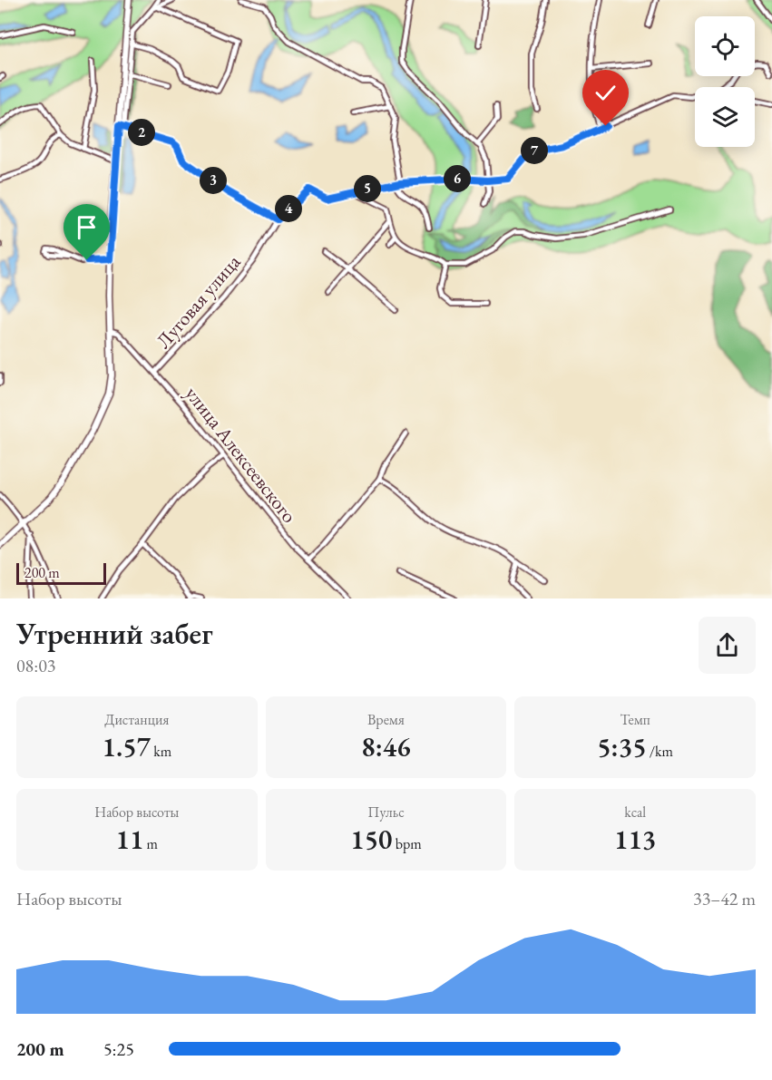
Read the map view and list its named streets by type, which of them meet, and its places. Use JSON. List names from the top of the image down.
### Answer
{
  "streets": {
    "street": ["Луговая улица", "улица Алексеевского"]
  },
  "crossings": [
    ["Луговая улица", "улица Алексеевского"]
  ],
  "scale_bar": "200 m",
  "page": {
    "pins": [
      "2",
      "7",
      "6",
      "3",
      "5",
      "4"
    ],
    "scale": "200 m",
    "heading": ["Утренний забег", "08:03"],
    "stats": [
      ["Дистанция", "1.57 km"],
      ["Время", "8:46"],
      ["Темп", "5:35 /km"],
      ["Набор высоты", "11 m"],
      ["Пульс", "150 bpm"],
      ["kcal", "113"]
    ],
    "chart": ["Набор высоты", "33–42 m"],
    "list": [
      {
        "name": "200 m",
        "note": "5:25"
      }
    ]
  }
}
